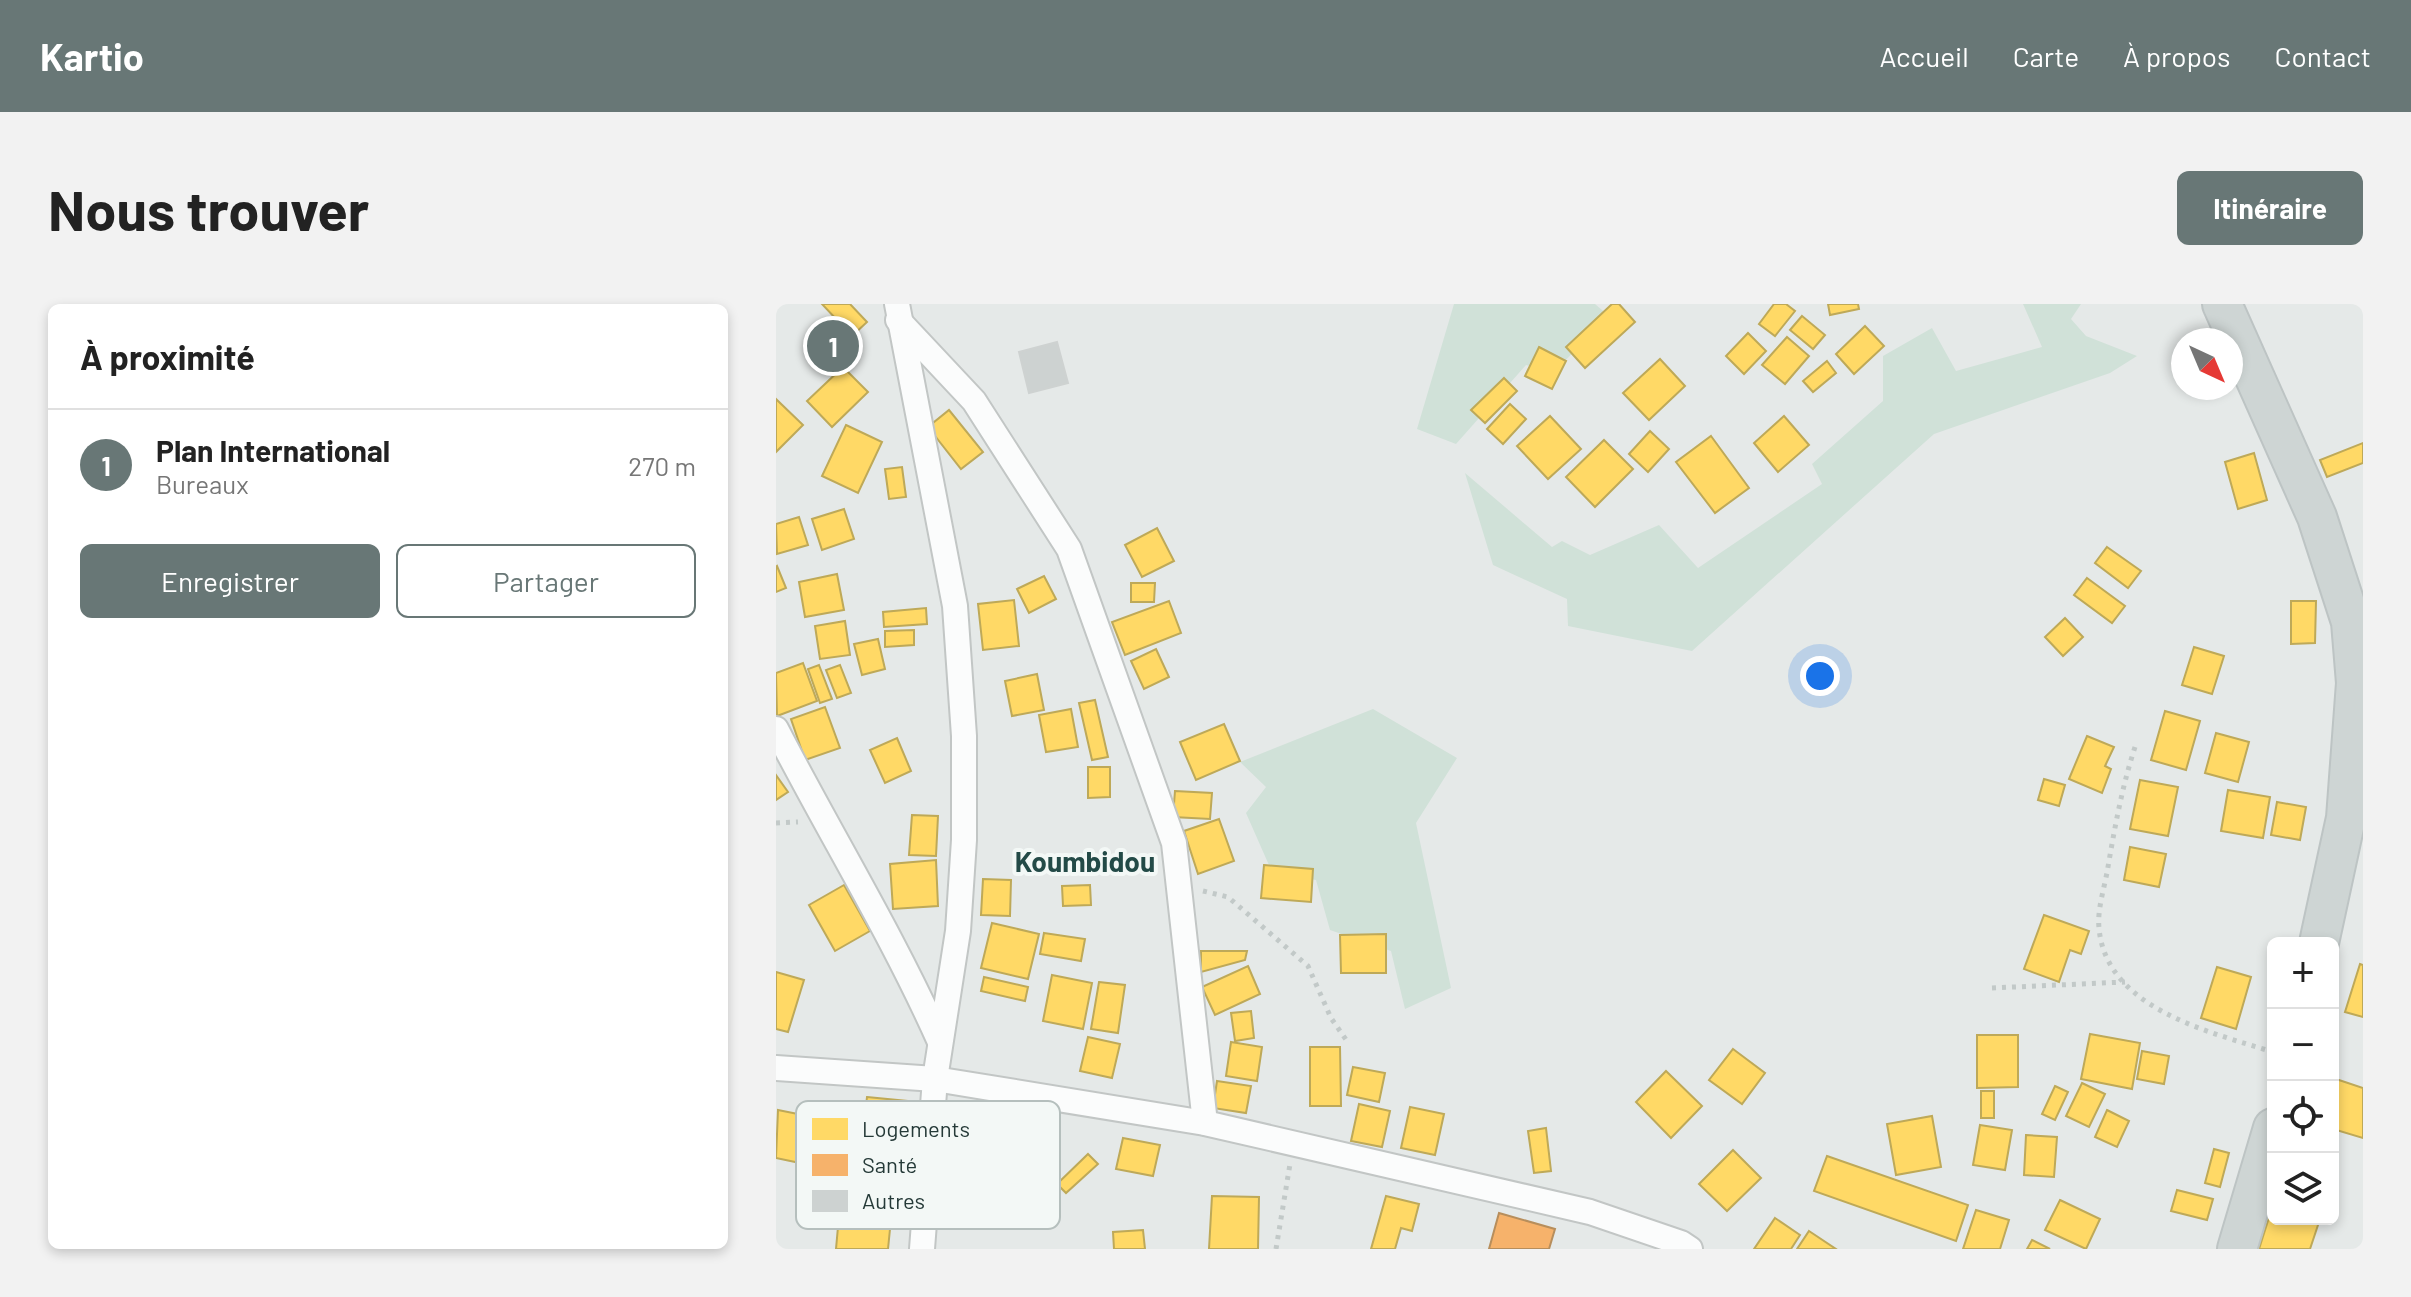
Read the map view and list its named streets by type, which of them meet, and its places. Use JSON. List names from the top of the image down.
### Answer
{
  "districts": ["Koumbidou"],
  "legend": ["Logements", "Santé", "Autres"],
  "north": "bottom right",
  "page": {
    "header": "Kartio",
    "nav": [
      "Accueil",
      "Carte",
      "À propos",
      "Contact"
    ],
    "buttons": [
      "Itinéraire",
      ["Enregistrer", "Partager"]
    ],
    "title": "Nous trouver",
    "heading": "À proximité",
    "pins": "1",
    "list": [
      {
        "mark": "1",
        "name": "Plan International",
        "note": "Bureaux",
        "value": "270 m"
      }
    ],
    "map_buttons": ["+", "−"]
  }
}
